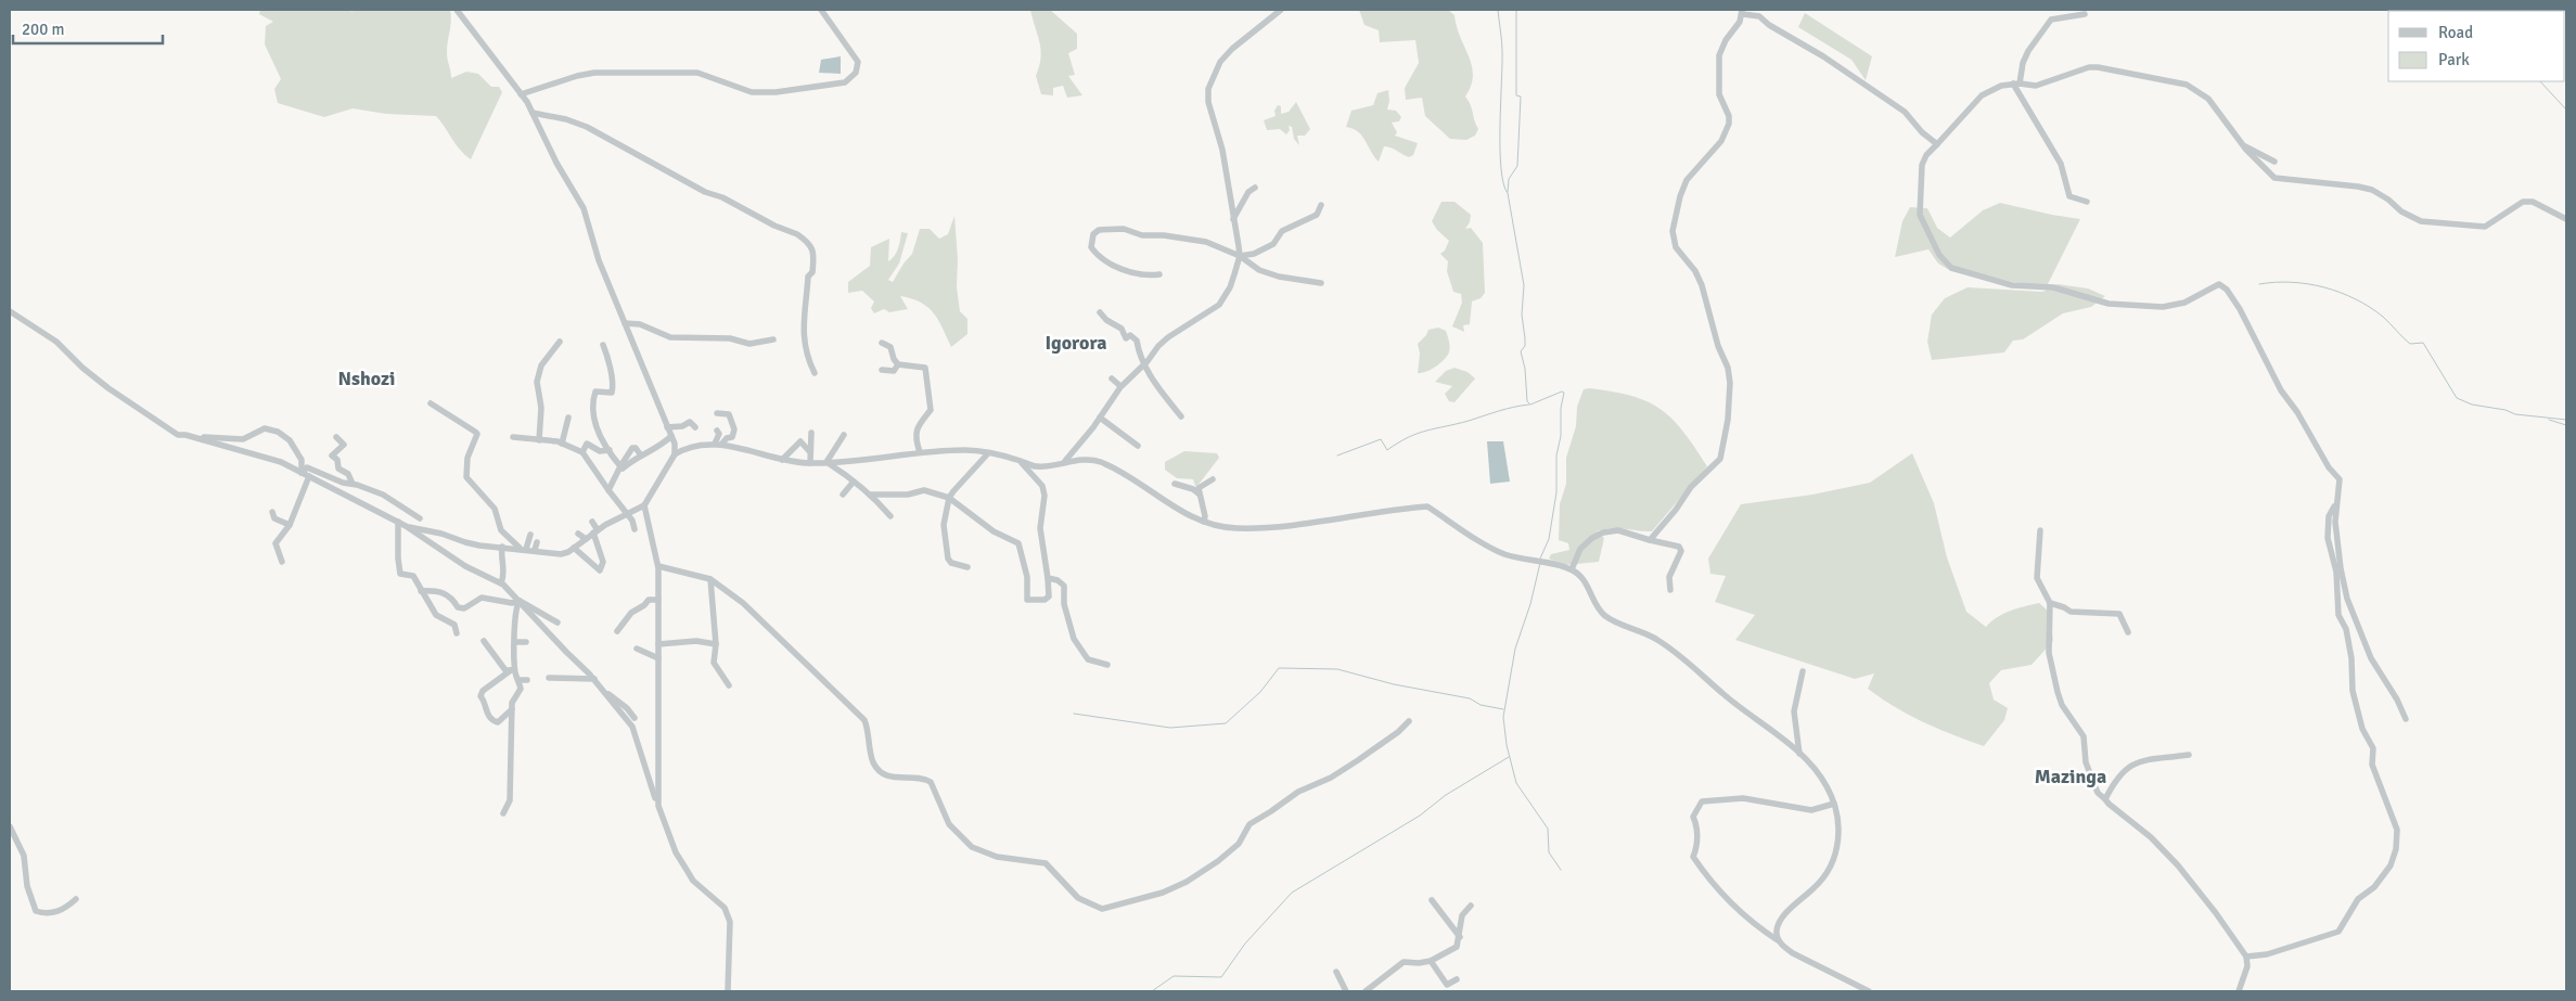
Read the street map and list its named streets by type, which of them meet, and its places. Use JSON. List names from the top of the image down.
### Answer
{
  "districts": ["Igorora", "Nshozi", "Mazinga"],
  "legend": ["Road", "Park"],
  "scale_bar": "200 m"
}
